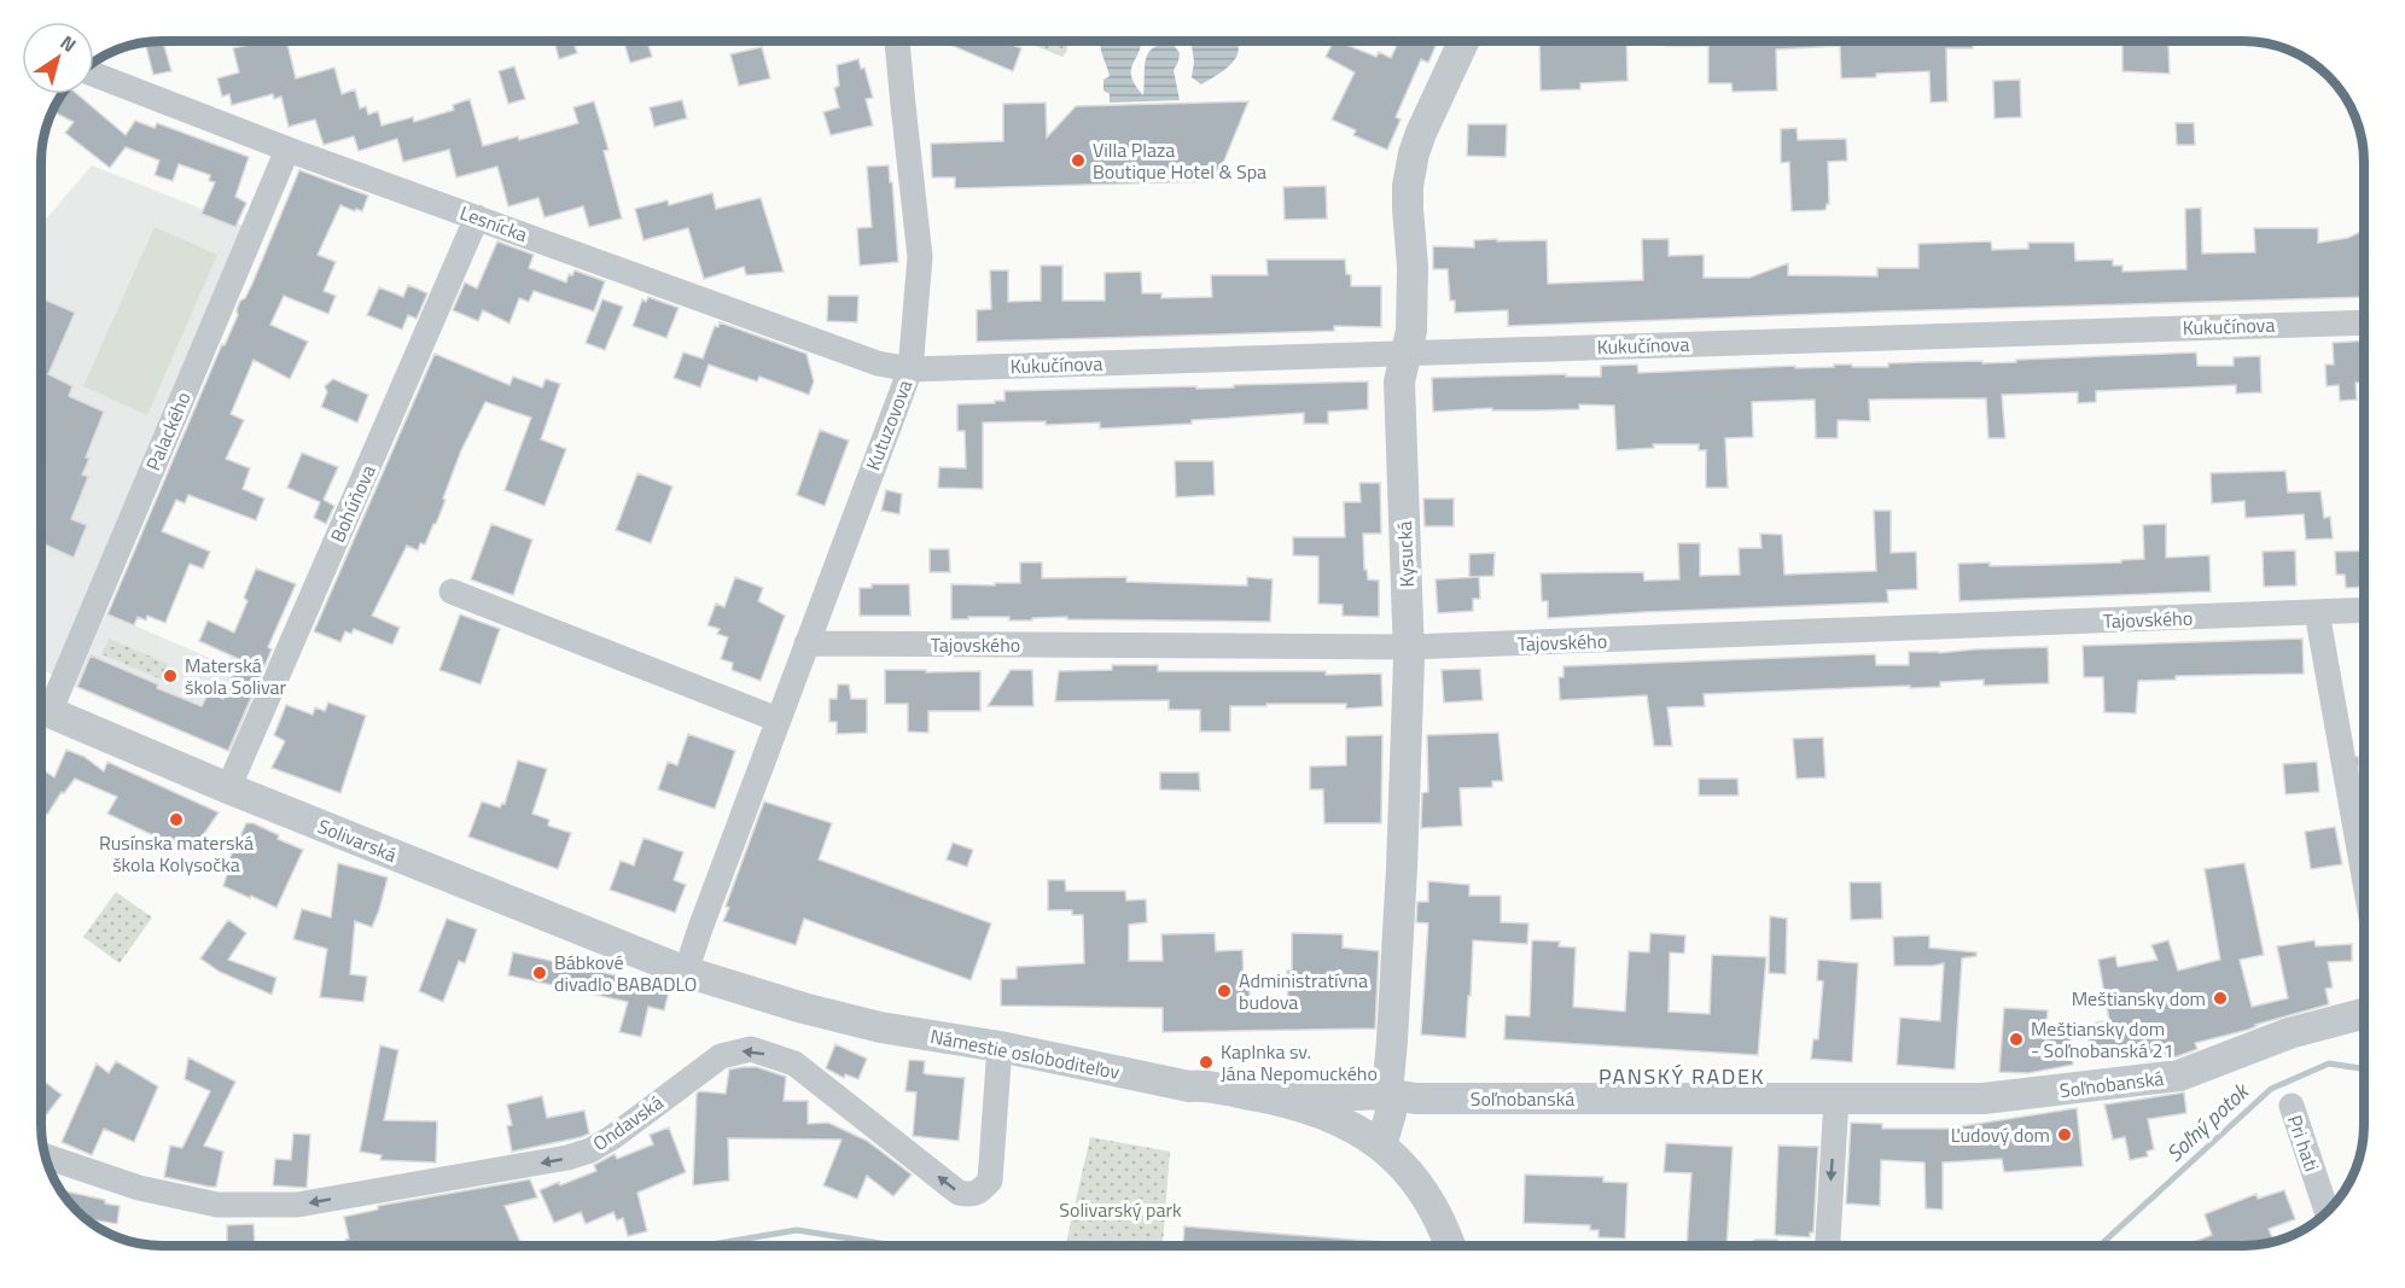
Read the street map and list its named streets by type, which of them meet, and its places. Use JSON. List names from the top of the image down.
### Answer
{
  "streets": {
    "street": [
      "Lesnícka",
      "Kukučínova",
      "Kutuzovova",
      "Palackého",
      "Bohúňova",
      "Kysucká",
      "Tajovského",
      "Solivarská",
      "Námestie osloboditeľov",
      "Soľnobanská",
      "Ondavská",
      "Pri hati"
    ]
  },
  "crossings": [
    ["Lesnícka", "Kukučínova"],
    ["Lesnícka", "Kutuzovova"],
    ["Lesnícka", "Palackého"],
    ["Lesnícka", "Bohúňova"],
    ["Kukučínova", "Kutuzovova"],
    ["Kukučínova", "Kysucká"],
    ["Kutuzovova", "Tajovského"],
    ["Kutuzovova", "Solivarská"],
    ["Kutuzovova", "Námestie osloboditeľov"],
    ["Bohúňova", "Solivarská"],
    ["Kysucká", "Tajovského"],
    ["Kysucká", "Soľnobanská"],
    ["Solivarská", "Námestie osloboditeľov"],
    ["Námestie osloboditeľov", "Soľnobanská"],
    ["Námestie osloboditeľov", "Ondavská"]
  ],
  "one_way": ["Ondavská"],
  "districts": ["PANSKÝ RADEK"],
  "water": ["Soľný potok"],
  "parks": ["Solivarský park"],
  "places": [
    "Villa Plaza Boutique Hotel & Spa",
    "Materská škola Solivar",
    "Rusínska materská škola Kolysočka",
    "Bábkové divadlo BABADLO",
    "Administratívna budova",
    "Meštiansky dom",
    "Meštiansky dom - Soľnobanská 21",
    "Kaplnka sv. Jána Nepomuckého",
    "Ľudový dom"
  ],
  "north": "top right"
}
